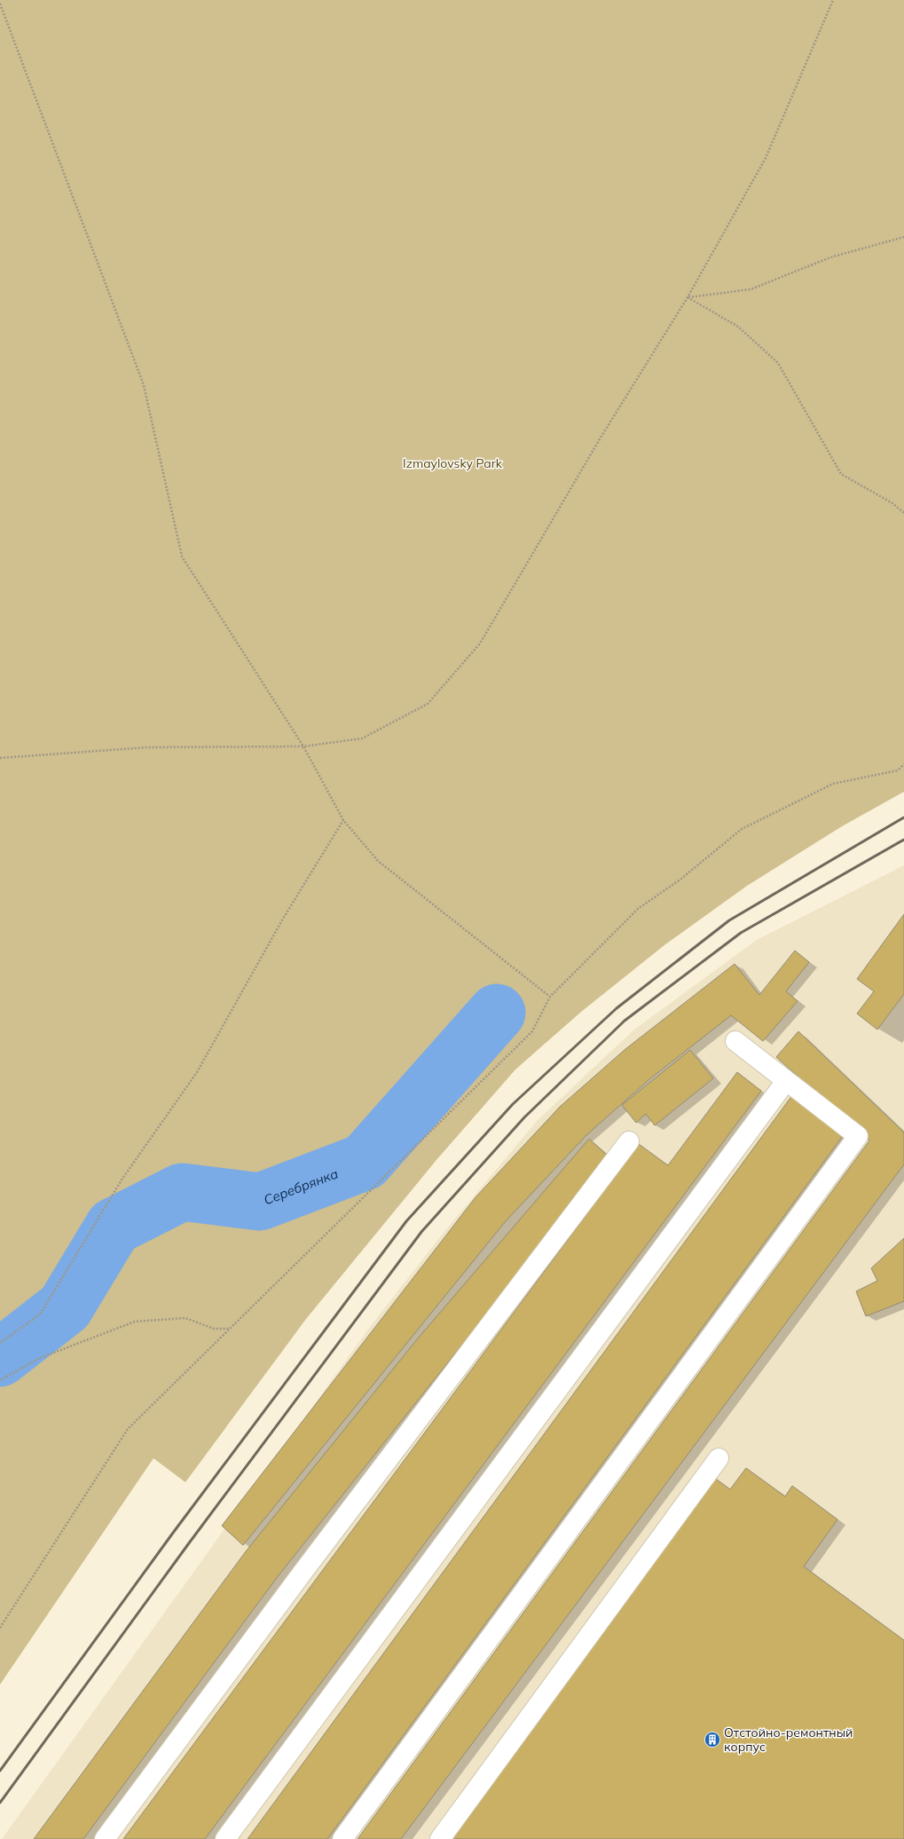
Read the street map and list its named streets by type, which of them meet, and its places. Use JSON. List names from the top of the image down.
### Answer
{
  "water": ["Серебрянка"],
  "parks": ["Izmaylovsky Park"],
  "places": {
    "building": ["Отстойно-ремонтный корпус"]
  }
}
